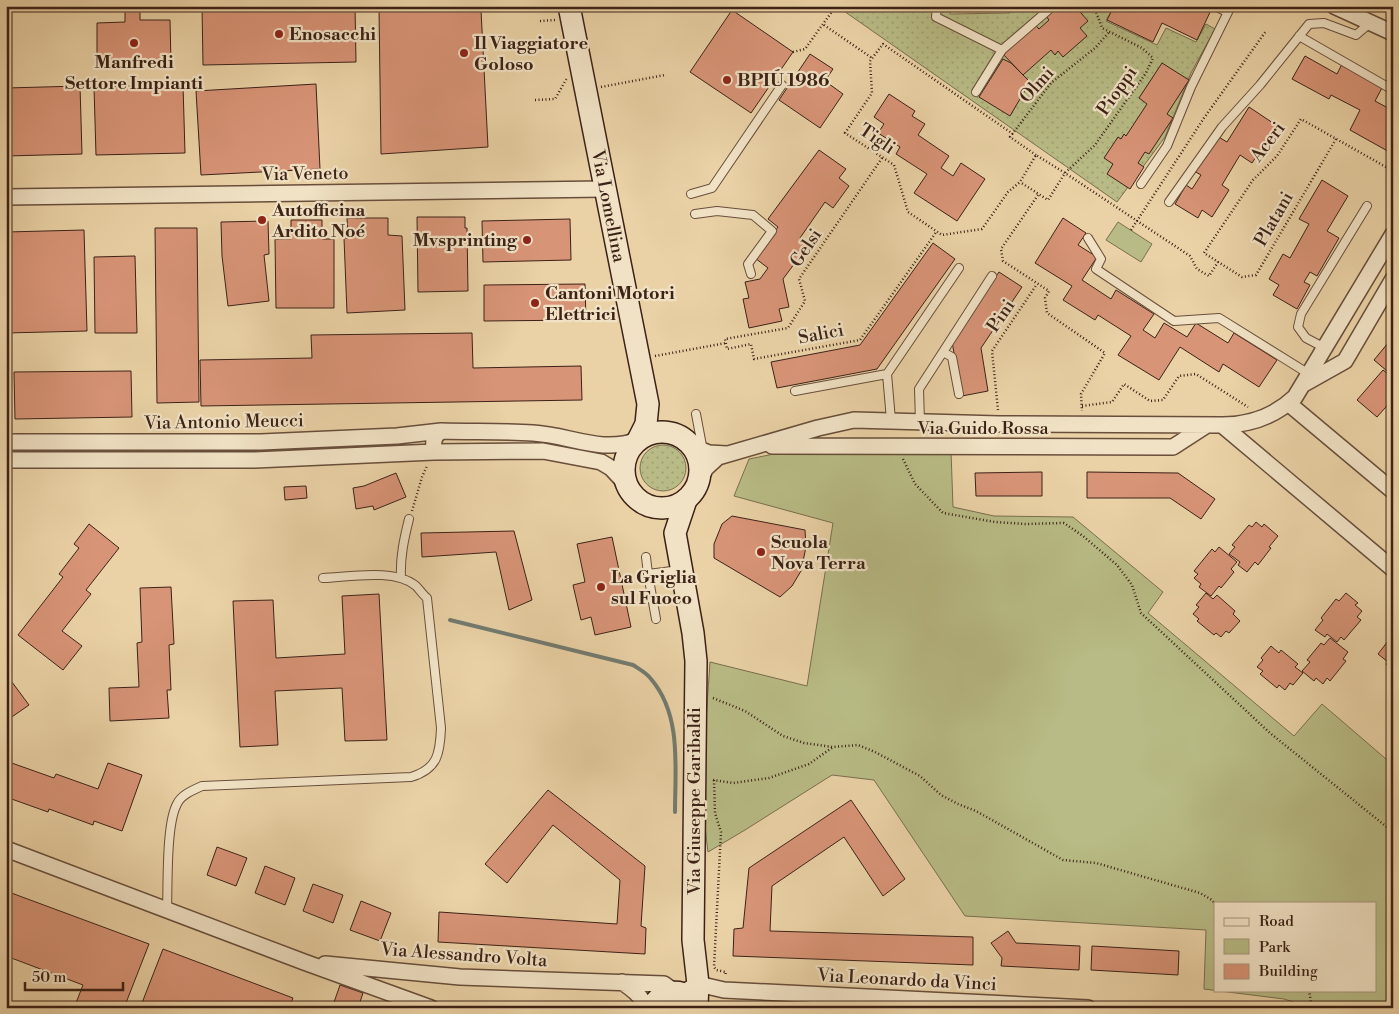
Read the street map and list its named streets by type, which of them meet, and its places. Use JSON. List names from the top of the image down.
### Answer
{
  "streets": {
    "main road": ["Via Lomellina", "Via Giuseppe Garibaldi"],
    "street": [
      "Via Veneto",
      "Via Antonio Meucci",
      "Via Guido Rossa",
      "Via Alessandro Volta",
      "Via Leonardo da Vinci"
    ],
    "path": [
      "Olmi",
      "Pioppi",
      "Tigli",
      "Aceri",
      "Platani",
      "Gelsi",
      "Pini",
      "Salici"
    ]
  },
  "crossings": [
    ["Olmi", "Pioppi"],
    ["Tigli", "Gelsi"],
    ["Tigli", "Salici"],
    ["Aceri", "Platani"],
    ["Via Veneto", "Via Lomellina"],
    ["Via Lomellina", "Gelsi"],
    ["Via Lomellina", "Via Antonio Meucci"],
    ["Via Lomellina", "Via Guido Rossa"],
    ["Gelsi", "Salici"],
    ["Pini", "Via Guido Rossa"],
    ["Via Antonio Meucci", "Via Guido Rossa"],
    ["Via Giuseppe Garibaldi", "Via Alessandro Volta"],
    ["Via Giuseppe Garibaldi", "Via Leonardo da Vinci"],
    ["Via Alessandro Volta", "Via Leonardo da Vinci"]
  ],
  "places": [
    "Enosacchi",
    "Manfredi Settore Impianti",
    "Il Viaggiatore Goloso",
    "BPIÚ 1986",
    "Autofficina Ardito Noé",
    "Mvsprinting",
    "Cantoni Motori Elettrici",
    "Scuola Nova Terra",
    "La Griglia sul Fuoco"
  ],
  "legend": ["Road", "Park", "Building"],
  "scale_bar": "50 m"
}
